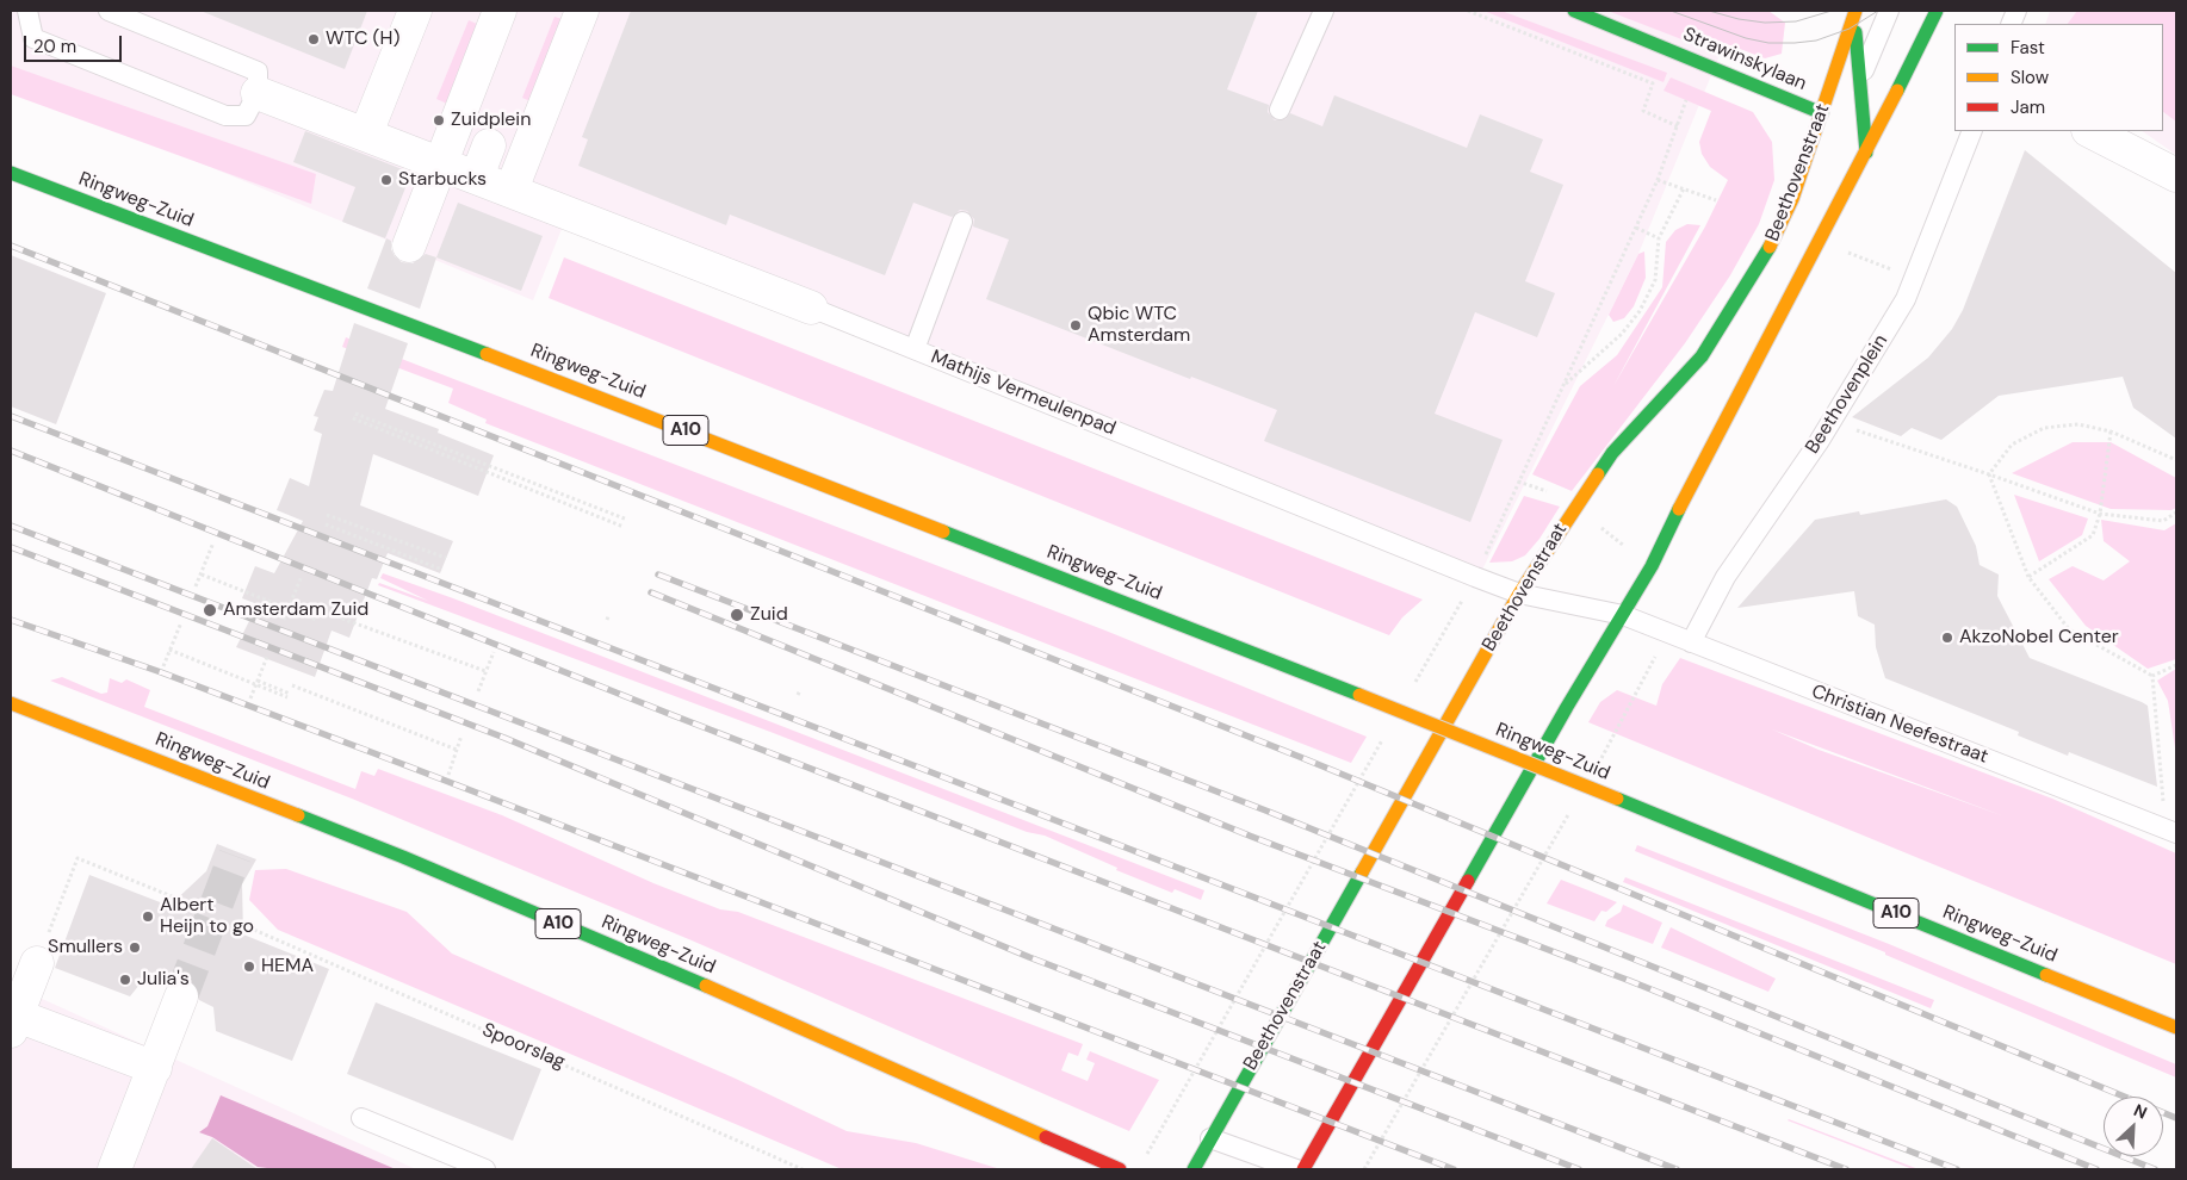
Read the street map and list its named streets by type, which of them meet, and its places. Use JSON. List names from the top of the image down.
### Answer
{
  "streets": {
    "main road": [
      "Strawinskylaan",
      "Beethovenstraat",
      "Ringweg-Zuid",
      "A10"
    ],
    "street": ["Mathijs Vermeulenpad"],
    "lane": ["Beethovenplein", "Christian Neefestraat"],
    "path": ["Spoorslag"]
  },
  "crossings": [
    ["Strawinskylaan", "Beethovenstraat"],
    ["Beethovenstraat", "Mathijs Vermeulenpad"],
    ["Mathijs Vermeulenpad", "Christian Neefestraat"],
    ["Beethovenplein", "Christian Neefestraat"]
  ],
  "places": [
    "WTC (H)",
    "Zuidplein",
    "Starbucks",
    "Qbic WTC Amsterdam",
    "Amsterdam Zuid",
    "Zuid",
    "AkzoNobel Center",
    "Albert Heijn to go",
    "Smullers",
    "HEMA",
    "Julia's"
  ],
  "legend": ["Fast", "Slow", "Jam"],
  "scale_bar": "20 m",
  "north": "top right"
}
